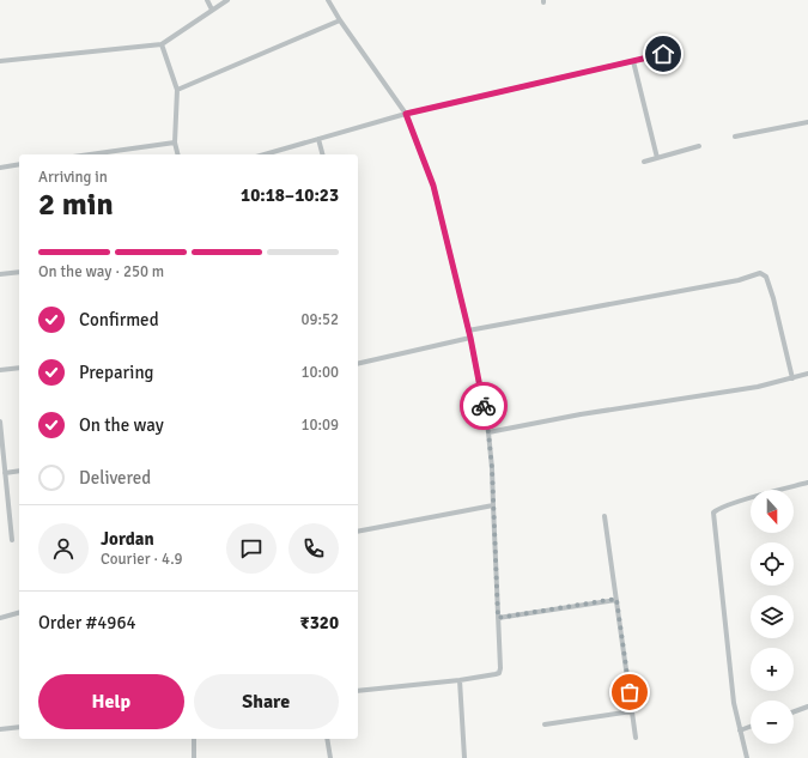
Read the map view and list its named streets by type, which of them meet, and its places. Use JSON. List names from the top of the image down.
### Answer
{
  "north": "bottom",
  "page": {
    "heading": ["2 min", "Arriving in", "10:18–10:23"],
    "panel": [
      "Jordan",
      "Courier · 4.9",
      "Order #4964",
      "₹320"
    ],
    "bar": "On the way · 250 m",
    "list": [
      ["Confirmed", "09:52"],
      ["Preparing", "10:00"],
      ["On the way", "10:09"],
      "Delivered"
    ],
    "map_buttons": ["+", "−"],
    "buttons": ["Help", "Share"]
  }
}
